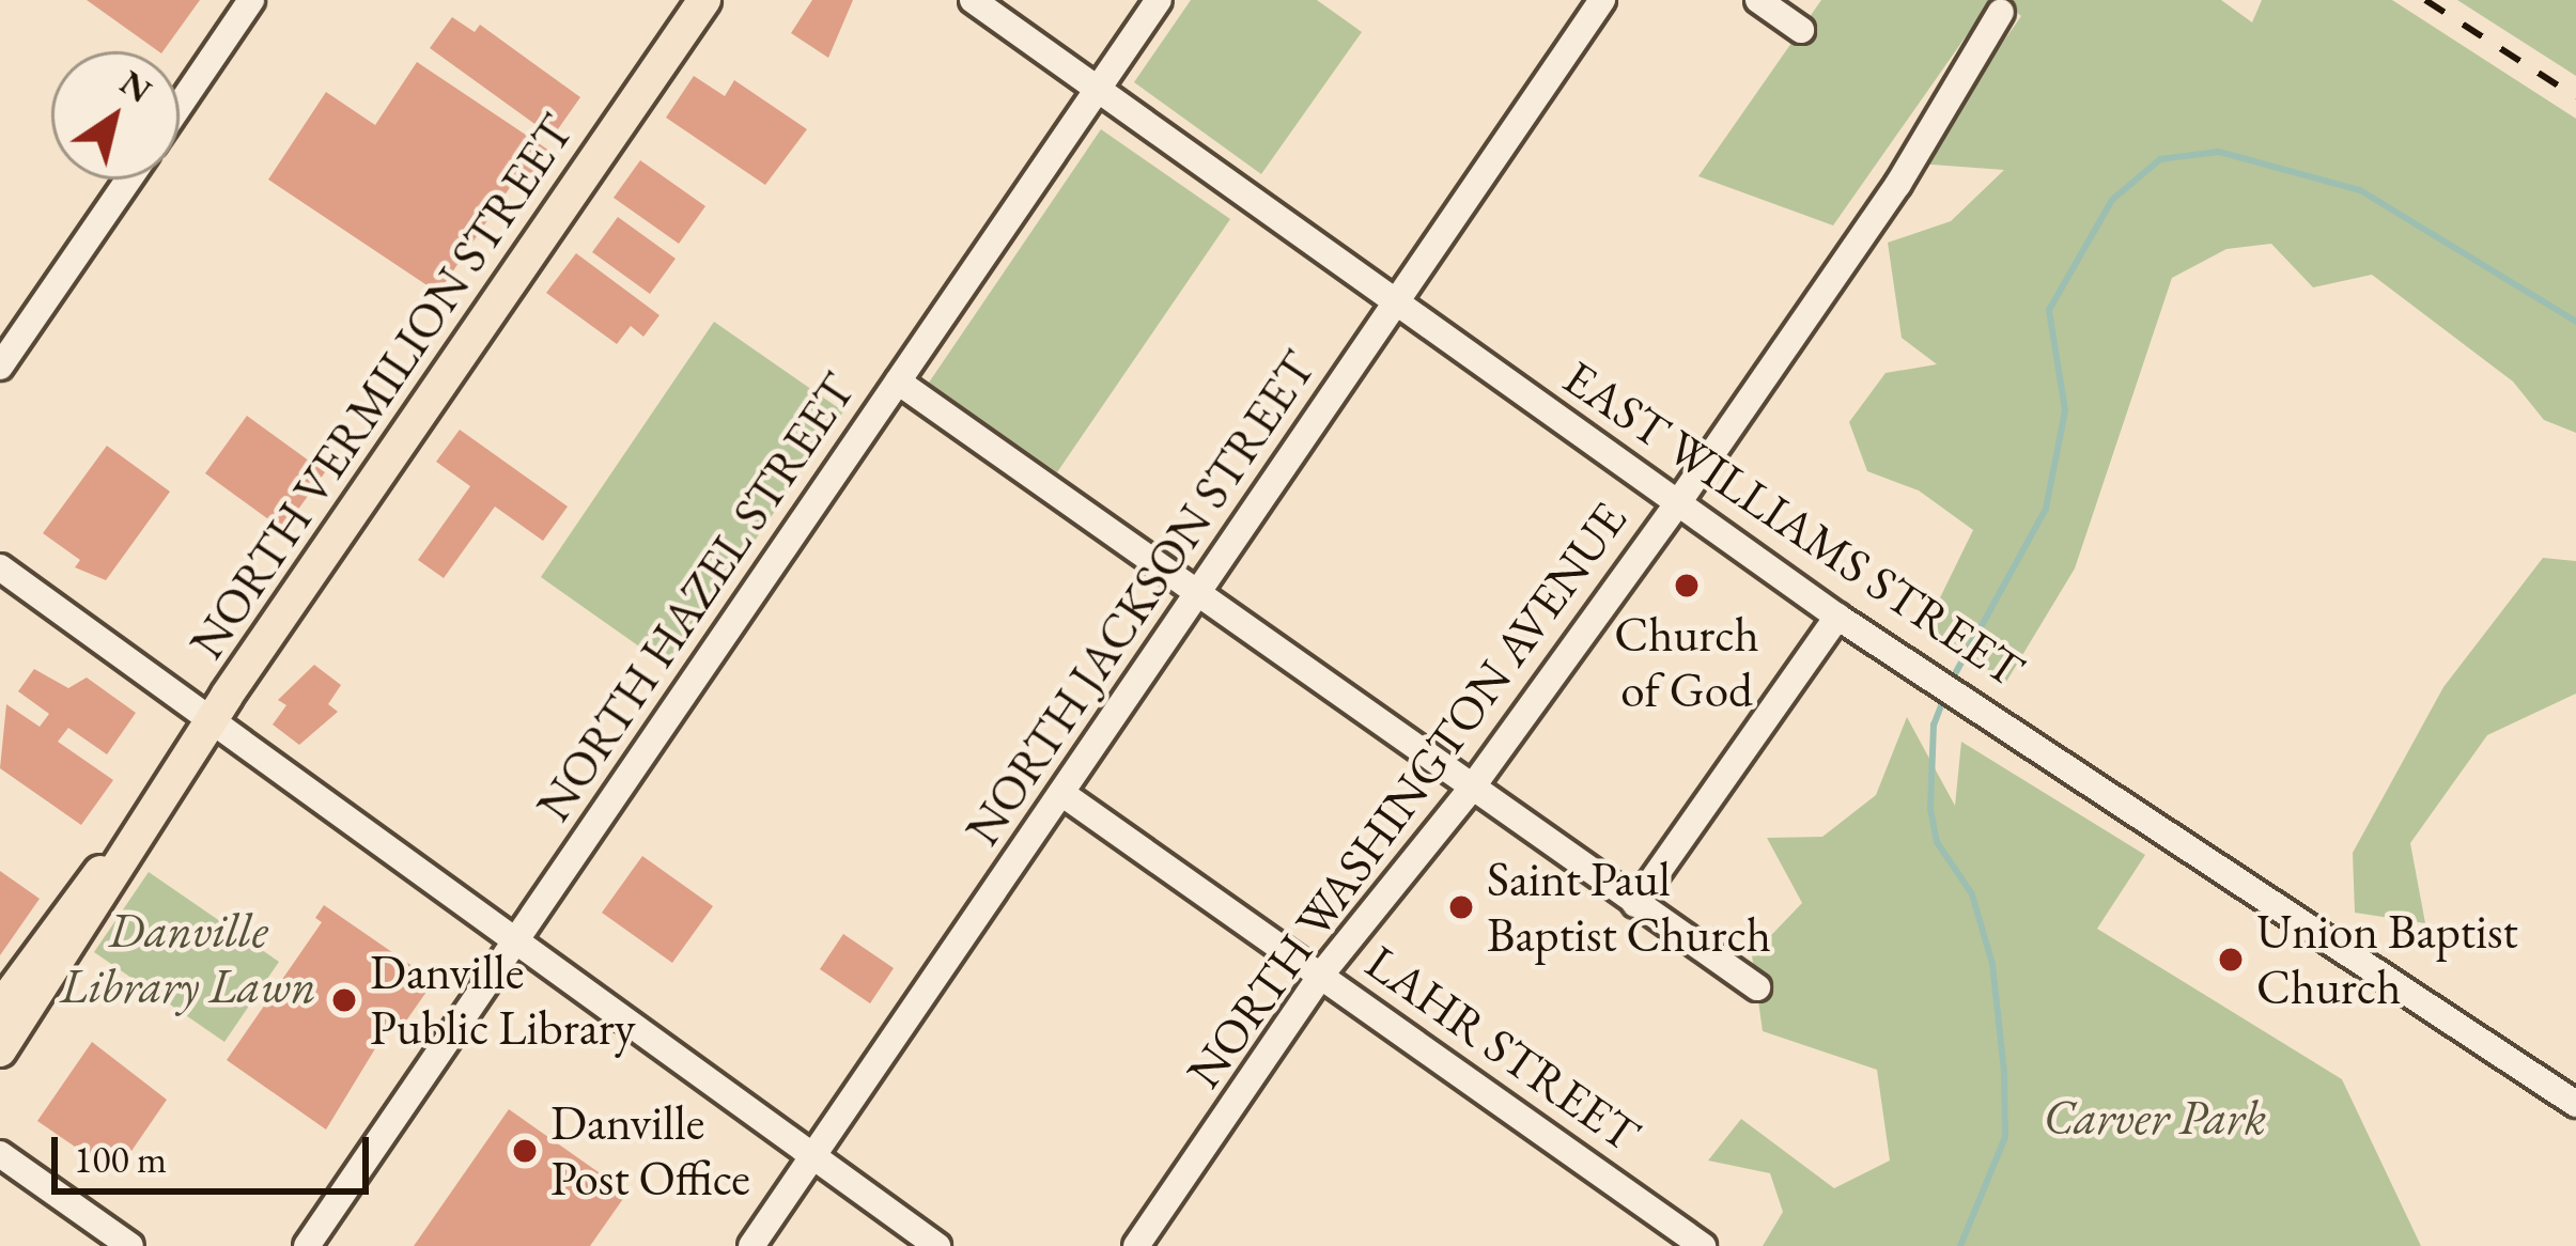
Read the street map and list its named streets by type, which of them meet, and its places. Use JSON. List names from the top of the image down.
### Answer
{
  "streets": {
    "main road": ["NORTH VERMILION STREET"],
    "street": [
      "EAST WILLIAMS STREET",
      "NORTH HAZEL STREET",
      "NORTH JACKSON STREET",
      "NORTH WASHINGTON AVENUE",
      "LAHR STREET"
    ]
  },
  "crossings": [
    ["EAST WILLIAMS STREET", "NORTH HAZEL STREET"],
    ["EAST WILLIAMS STREET", "NORTH JACKSON STREET"],
    ["EAST WILLIAMS STREET", "NORTH WASHINGTON AVENUE"],
    ["NORTH JACKSON STREET", "LAHR STREET"],
    ["NORTH WASHINGTON AVENUE", "LAHR STREET"]
  ],
  "parks": ["Danville Library Lawn", "Carver Park"],
  "places": [
    "Church of God",
    "Saint Paul Baptist Church",
    "Union Baptist Church",
    "Danville Public Library",
    "Danville Post Office"
  ],
  "scale_bar": "100 m",
  "north": "top right"
}
